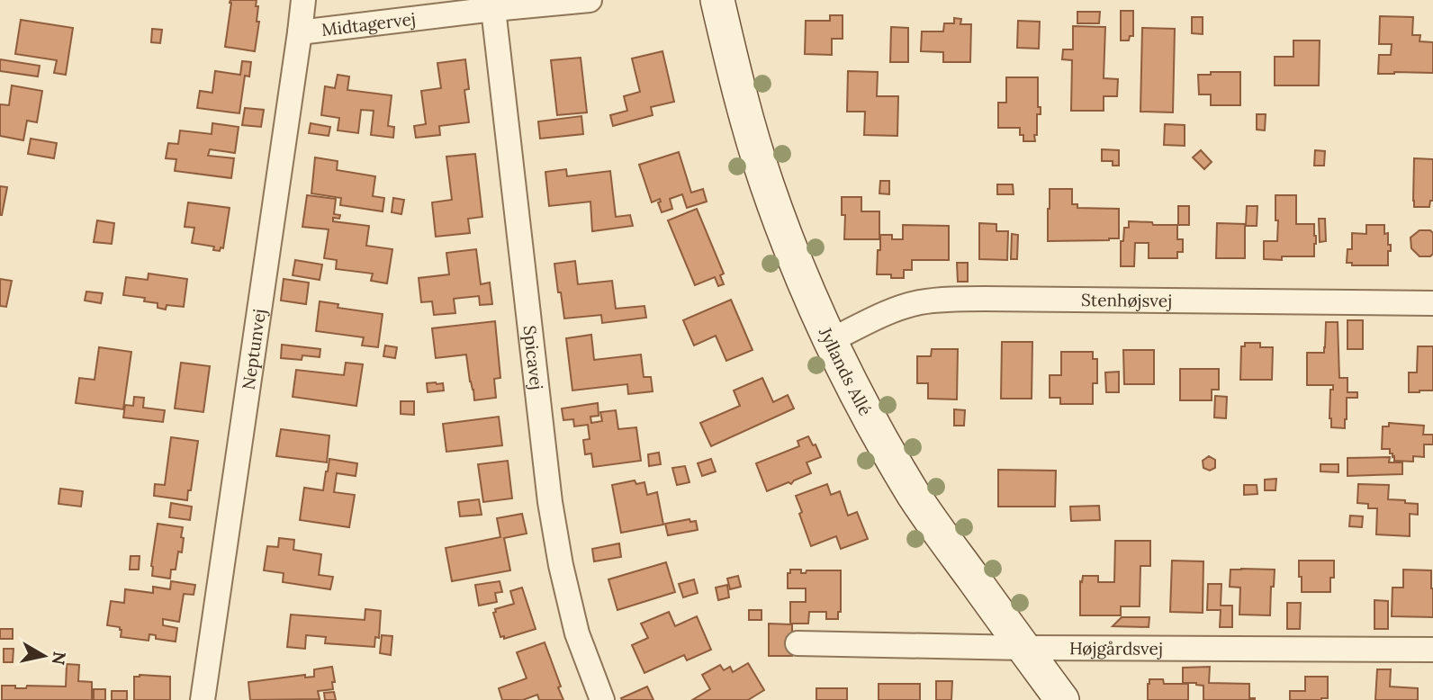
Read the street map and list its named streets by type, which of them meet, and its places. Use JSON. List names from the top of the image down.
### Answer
{
  "streets": {
    "street": [
      "Midtagervej",
      "Stenhøjsvej",
      "Neptunvej",
      "Spicavej",
      "Jyllands Allé",
      "Højgårdsvej"
    ]
  },
  "crossings": [
    ["Midtagervej", "Neptunvej"],
    ["Midtagervej", "Spicavej"],
    ["Stenhøjsvej", "Jyllands Allé"],
    ["Jyllands Allé", "Højgårdsvej"]
  ],
  "north": "right"
}
